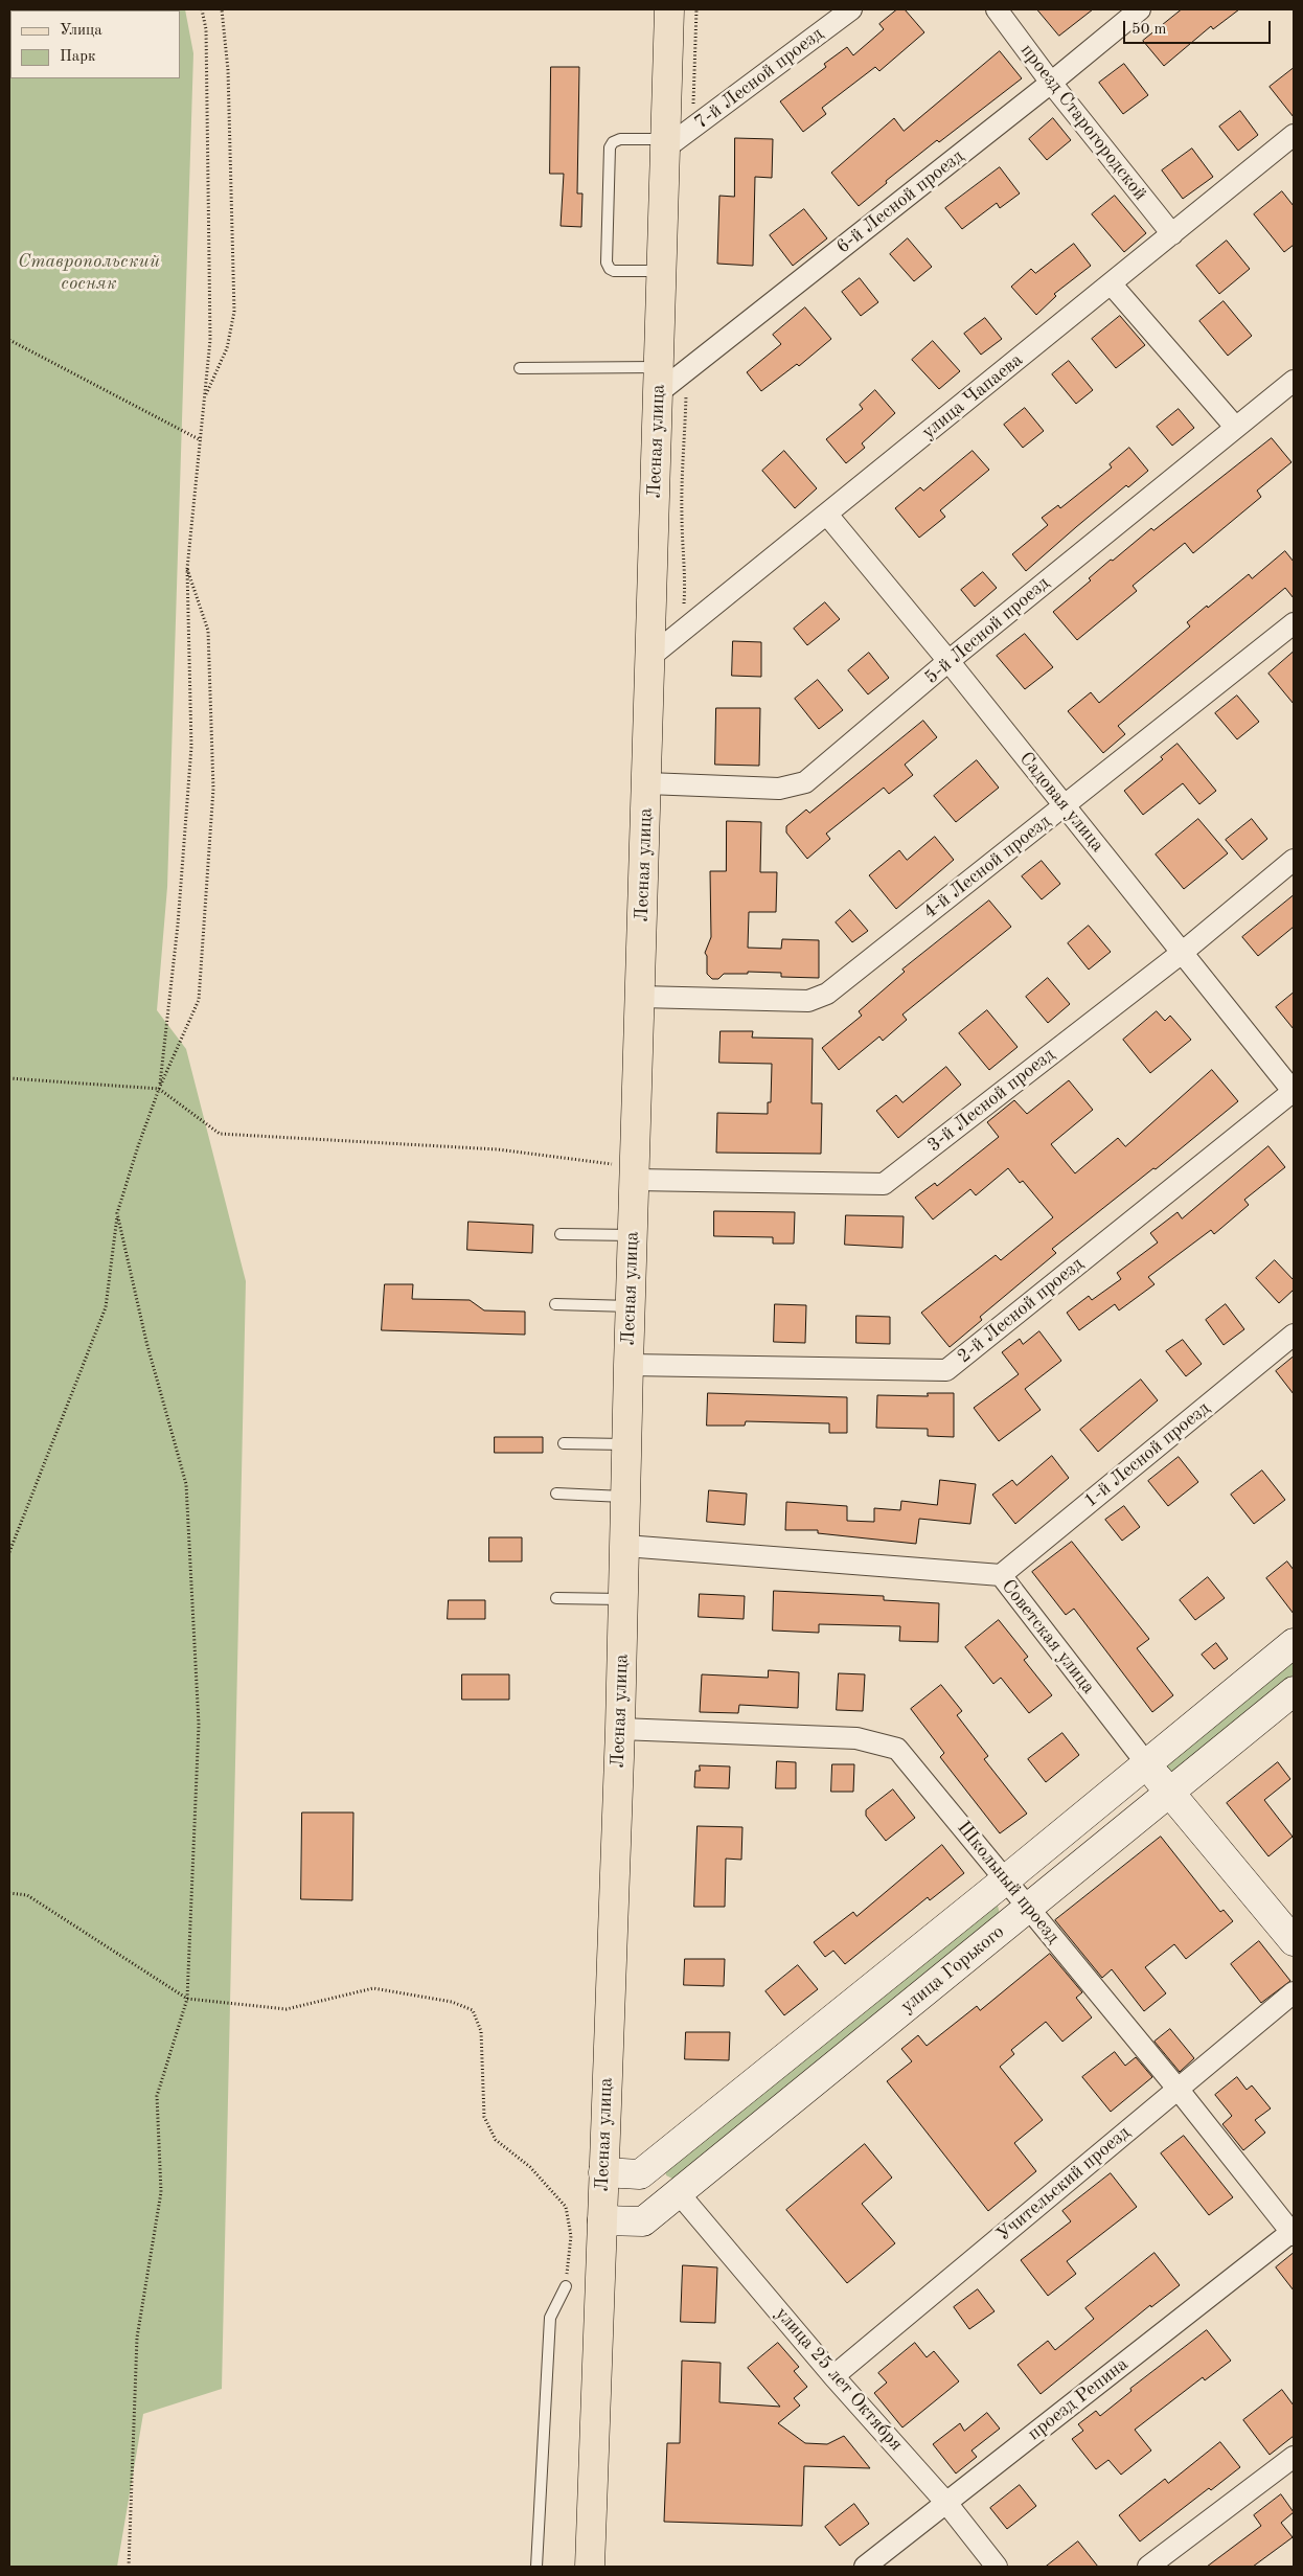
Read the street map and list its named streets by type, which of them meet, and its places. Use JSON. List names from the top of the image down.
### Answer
{
  "streets": {
    "main road": ["Лесная улица", "Советская улица", "улица Горького"],
    "street": [
      "7-й Лесной проезд",
      "проезд Старогородской",
      "6-й Лесной проезд",
      "улица Чапаева",
      "5-й Лесной проезд",
      "Садовая улица",
      "4-й Лесной проезд",
      "3-й Лесной проезд",
      "2-й Лесной проезд",
      "1-й Лесной проезд",
      "Школьный проезд",
      "Учительский проезд",
      "улица 25 лет Октября",
      "проезд Репина"
    ]
  },
  "crossings": [
    ["7-й Лесной проезд", "Лесная улица"],
    ["проезд Старогородской", "6-й Лесной проезд"],
    ["проезд Старогородской", "улица Чапаева"],
    ["6-й Лесной проезд", "Лесная улица"],
    ["улица Чапаева", "Лесная улица"],
    ["улица Чапаева", "Садовая улица"],
    ["Лесная улица", "5-й Лесной проезд"],
    ["Лесная улица", "4-й Лесной проезд"],
    ["Лесная улица", "3-й Лесной проезд"],
    ["Лесная улица", "2-й Лесной проезд"],
    ["Лесная улица", "Советская улица"],
    ["Лесная улица", "Школьный проезд"],
    ["Лесная улица", "улица Горького"],
    ["5-й Лесной проезд", "Садовая улица"],
    ["Садовая улица", "4-й Лесной проезд"],
    ["Садовая улица", "3-й Лесной проезд"],
    ["Садовая улица", "2-й Лесной проезд"],
    ["1-й Лесной проезд", "Советская улица"],
    ["Советская улица", "улица Горького"],
    ["Школьный проезд", "улица Горького"],
    ["Школьный проезд", "Учительский проезд"],
    ["Школьный проезд", "проезд Репина"],
    ["улица Горького", "улица 25 лет Октября"],
    ["Учительский проезд", "улица 25 лет Октября"],
    ["улица 25 лет Октября", "проезд Репина"]
  ],
  "parks": ["Ставропольский сосняк"],
  "legend": ["Улица", "Парк"],
  "scale_bar": "50 m"
}
